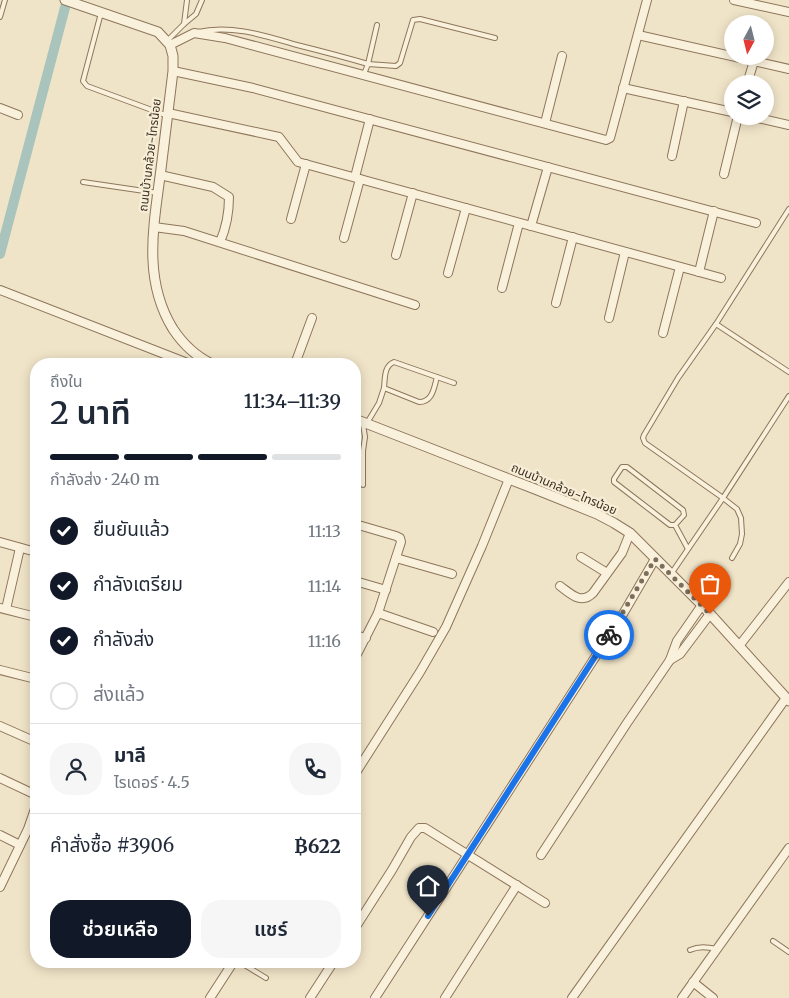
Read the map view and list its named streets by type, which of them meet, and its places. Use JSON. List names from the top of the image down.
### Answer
{
  "streets": {
    "street": ["ถนนบ้านกล้วย-ไทรน้อย"]
  },
  "north": "bottom",
  "page": {
    "heading": ["2 นาที", "ถึงใน", "11:34–11:39"],
    "panel": [
      "มาลี",
      "ไรเดอร์ · 4.5",
      "คำสั่งซื้อ #3906",
      "฿622"
    ],
    "bar": "กำลังส่ง · 240 m",
    "list": [
      ["ยืนยันแล้ว", "11:13"],
      ["กำลังเตรียม", "11:14"],
      ["กำลังส่ง", "11:16"],
      "ส่งแล้ว"
    ],
    "buttons": ["ช่วยเหลือ", "แชร์"]
  }
}
